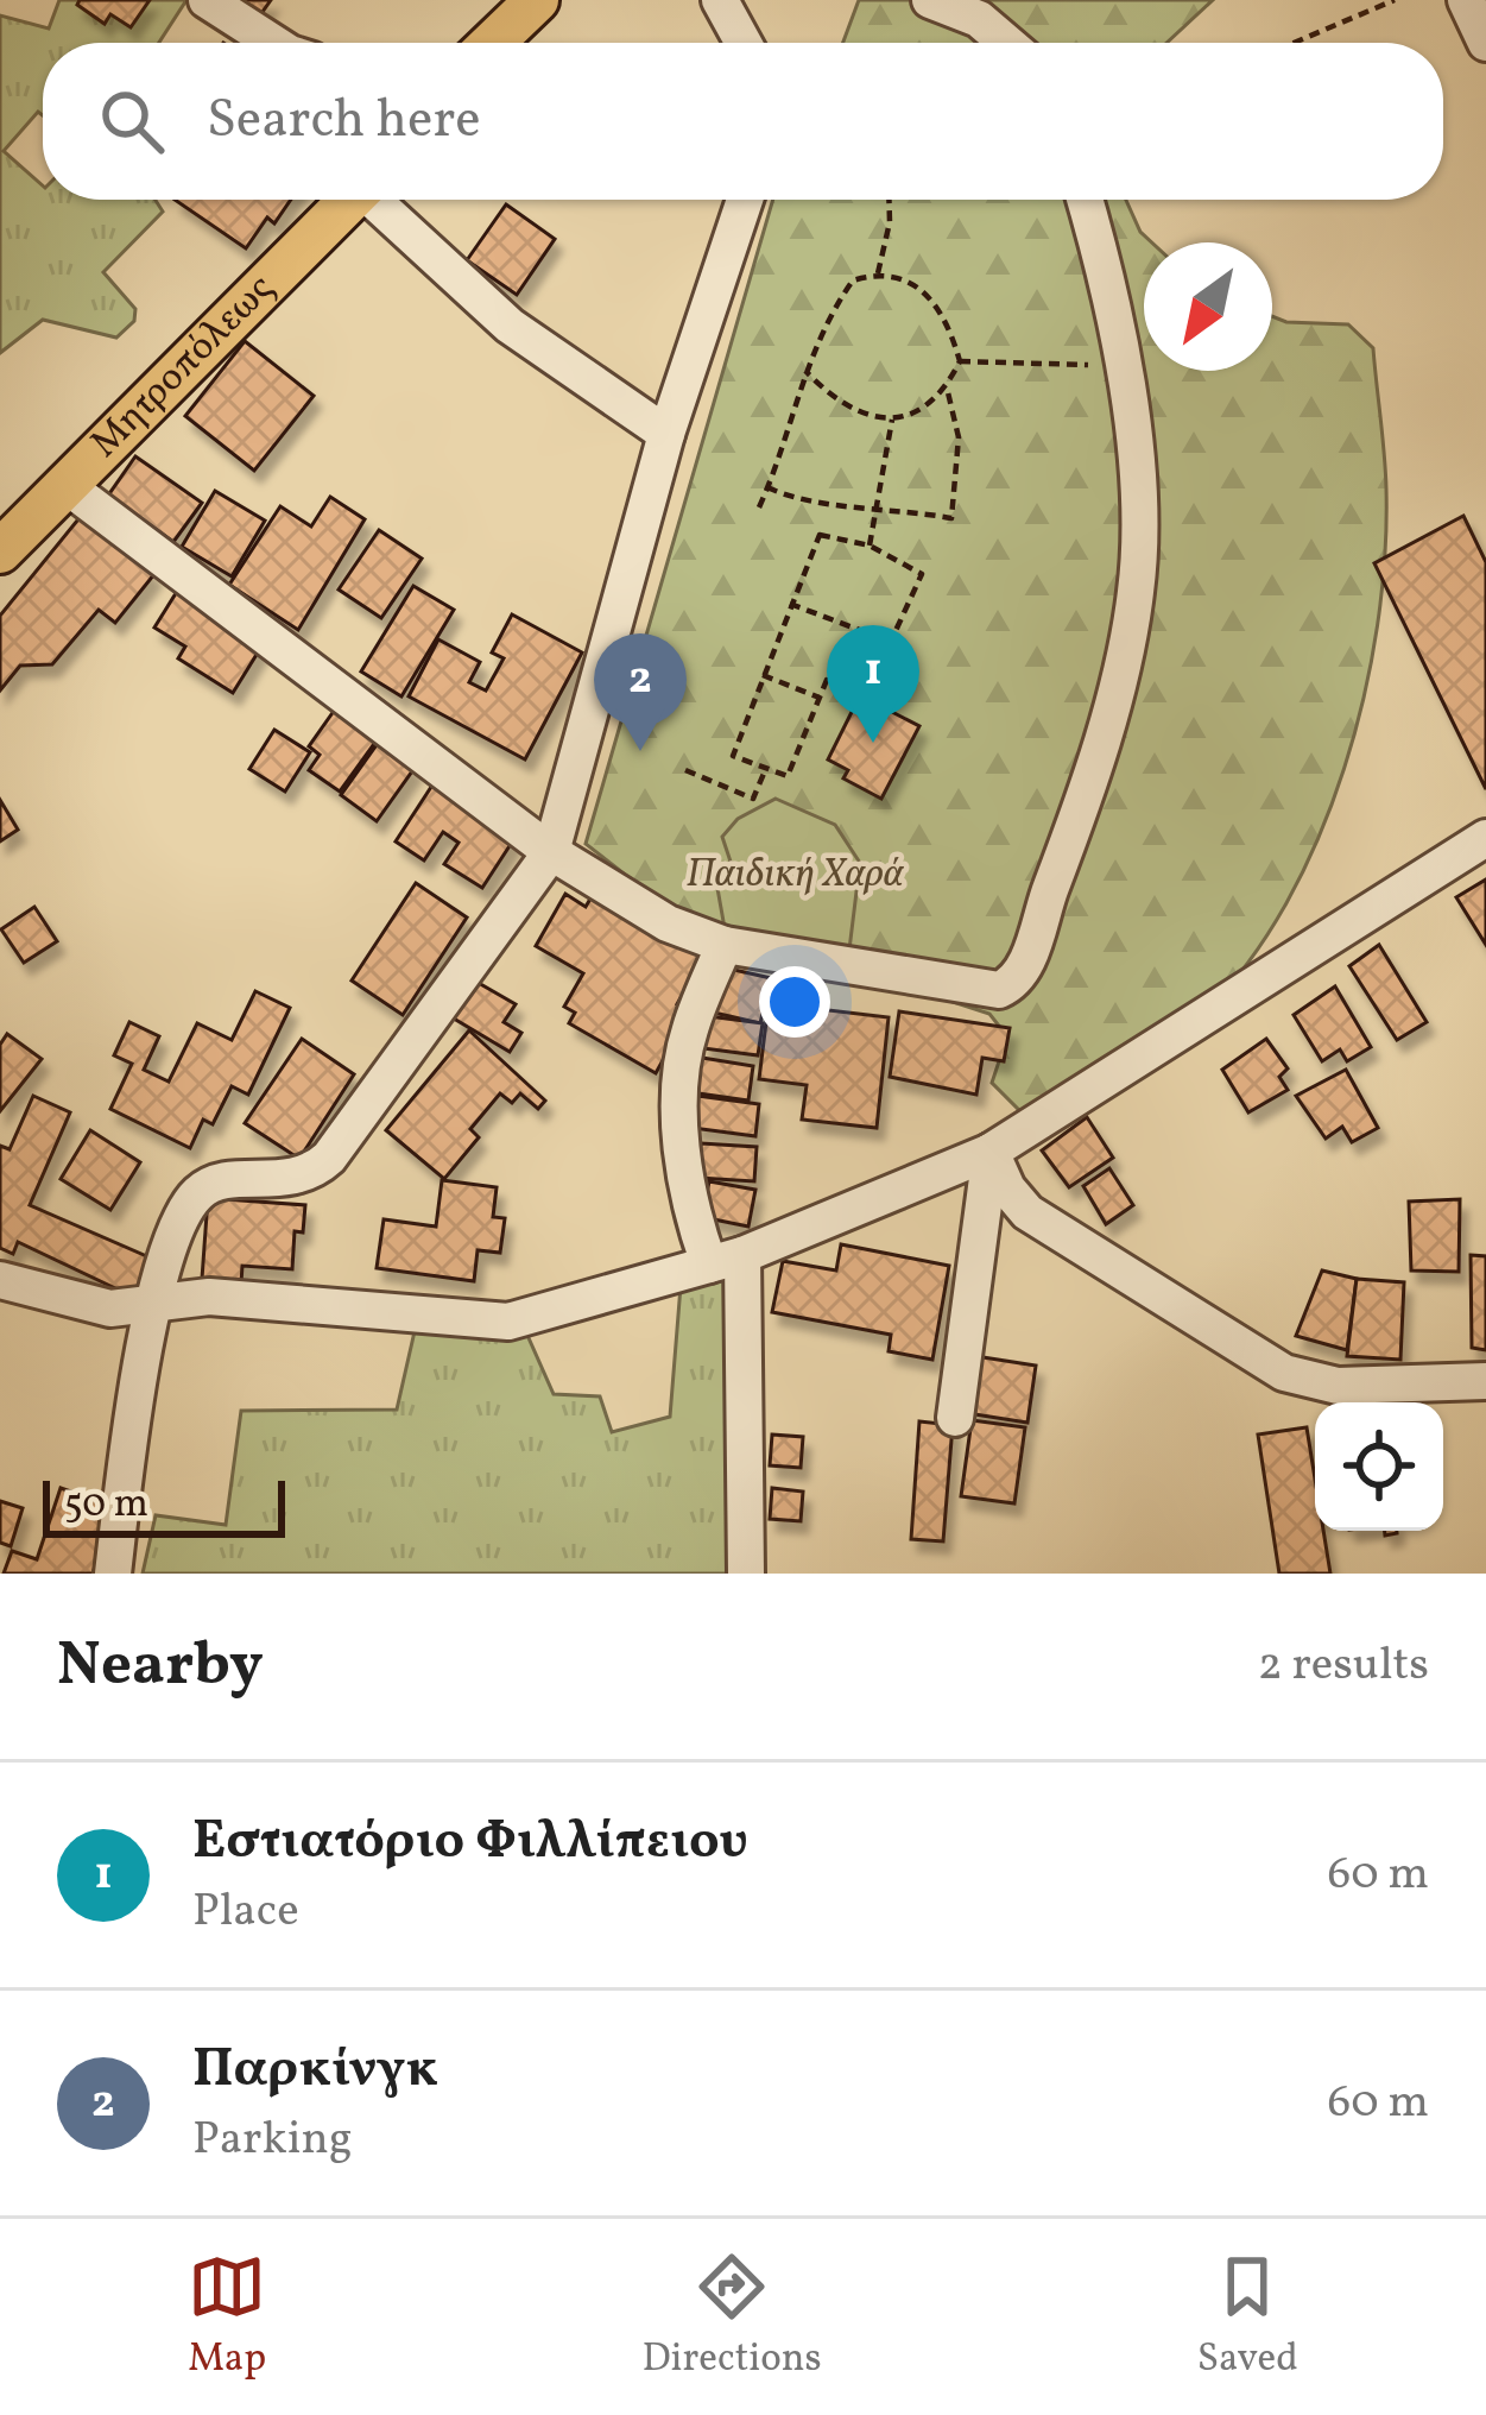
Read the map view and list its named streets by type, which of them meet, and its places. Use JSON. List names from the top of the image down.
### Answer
{
  "streets": {
    "main road": ["Μητροπόλεως"]
  },
  "parks": ["Παιδική Χαρά"],
  "scale_bar": "50 m",
  "north": "bottom left",
  "page": {
    "search": "Search here",
    "pins": ["1", "2"],
    "scale": "50 m",
    "heading": ["Nearby", "2 results"],
    "list": [
      {
        "mark": "1",
        "name": "Εστιατόριο Φιλλίπειου",
        "note": "Place",
        "value": "60 m"
      },
      {
        "mark": "2",
        "name": "Παρκίνγκ",
        "note": "Parking",
        "value": "60 m"
      }
    ],
    "nav": ["Map", "Directions", "Saved"]
  }
}
